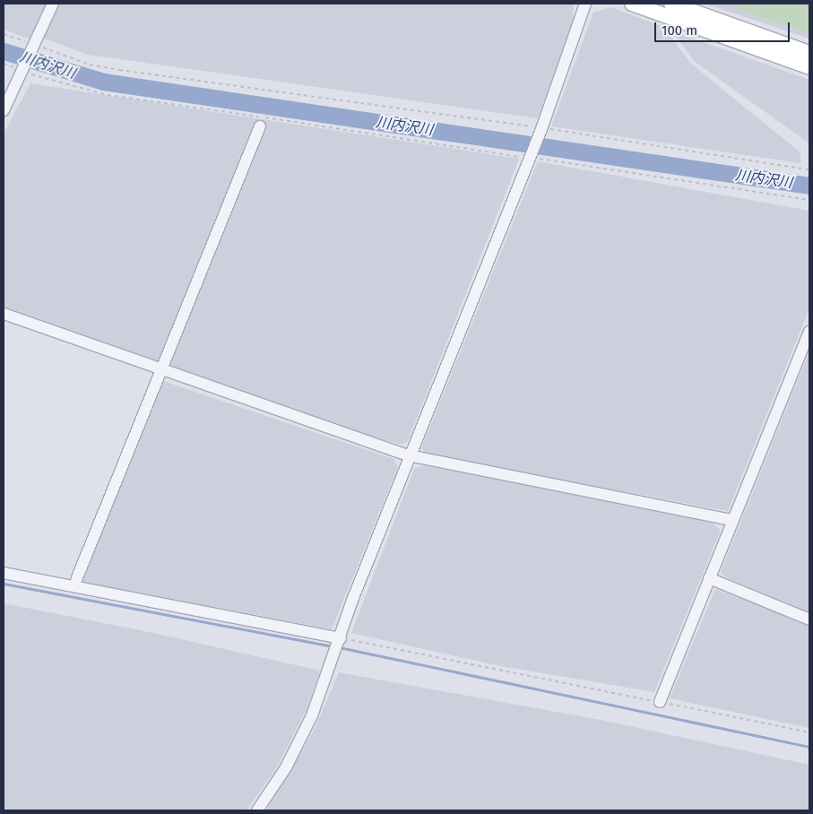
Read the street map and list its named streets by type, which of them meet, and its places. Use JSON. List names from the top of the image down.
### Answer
{
  "water": ["川内沢川"],
  "scale_bar": "100 m"
}
